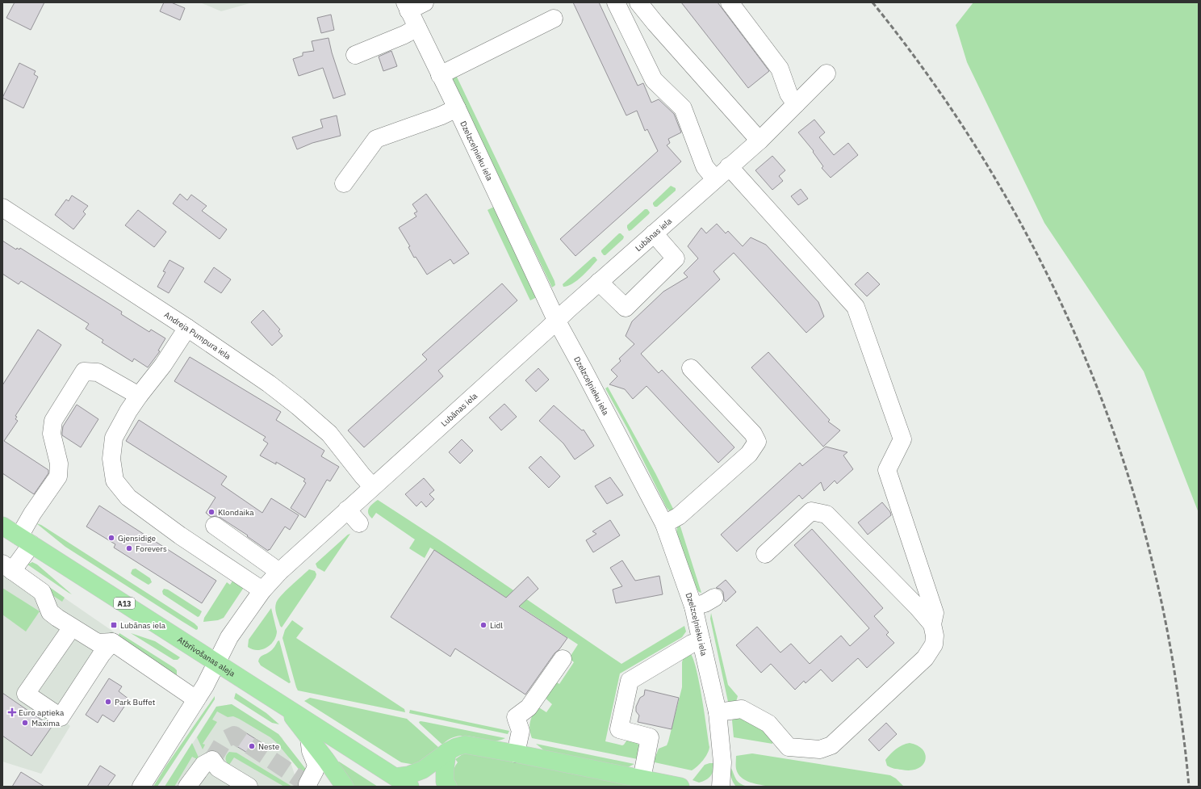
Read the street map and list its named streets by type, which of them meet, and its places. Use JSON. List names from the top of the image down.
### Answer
{
  "streets": {
    "main road": ["A13", "Atbrīvošanas aleja"],
    "street": ["Dzelzceļnieku iela", "Lubānas iela", "Andreja Pumpura iela"]
  },
  "crossings": [
    ["Dzelzceļnieku iela", "Lubānas iela"],
    ["Lubānas iela", "Andreja Pumpura iela"],
    ["Lubānas iela", "Atbrīvošanas aleja"]
  ],
  "places": {
    "other": [
      "Klondaika",
      "Gjensidige",
      "Forevers",
      "Lidl",
      "Park Buffet",
      "Maxima",
      "Neste"
    ],
    "transit": ["Lubānas iela"],
    "health": ["Euro aptieka"]
  }
}
